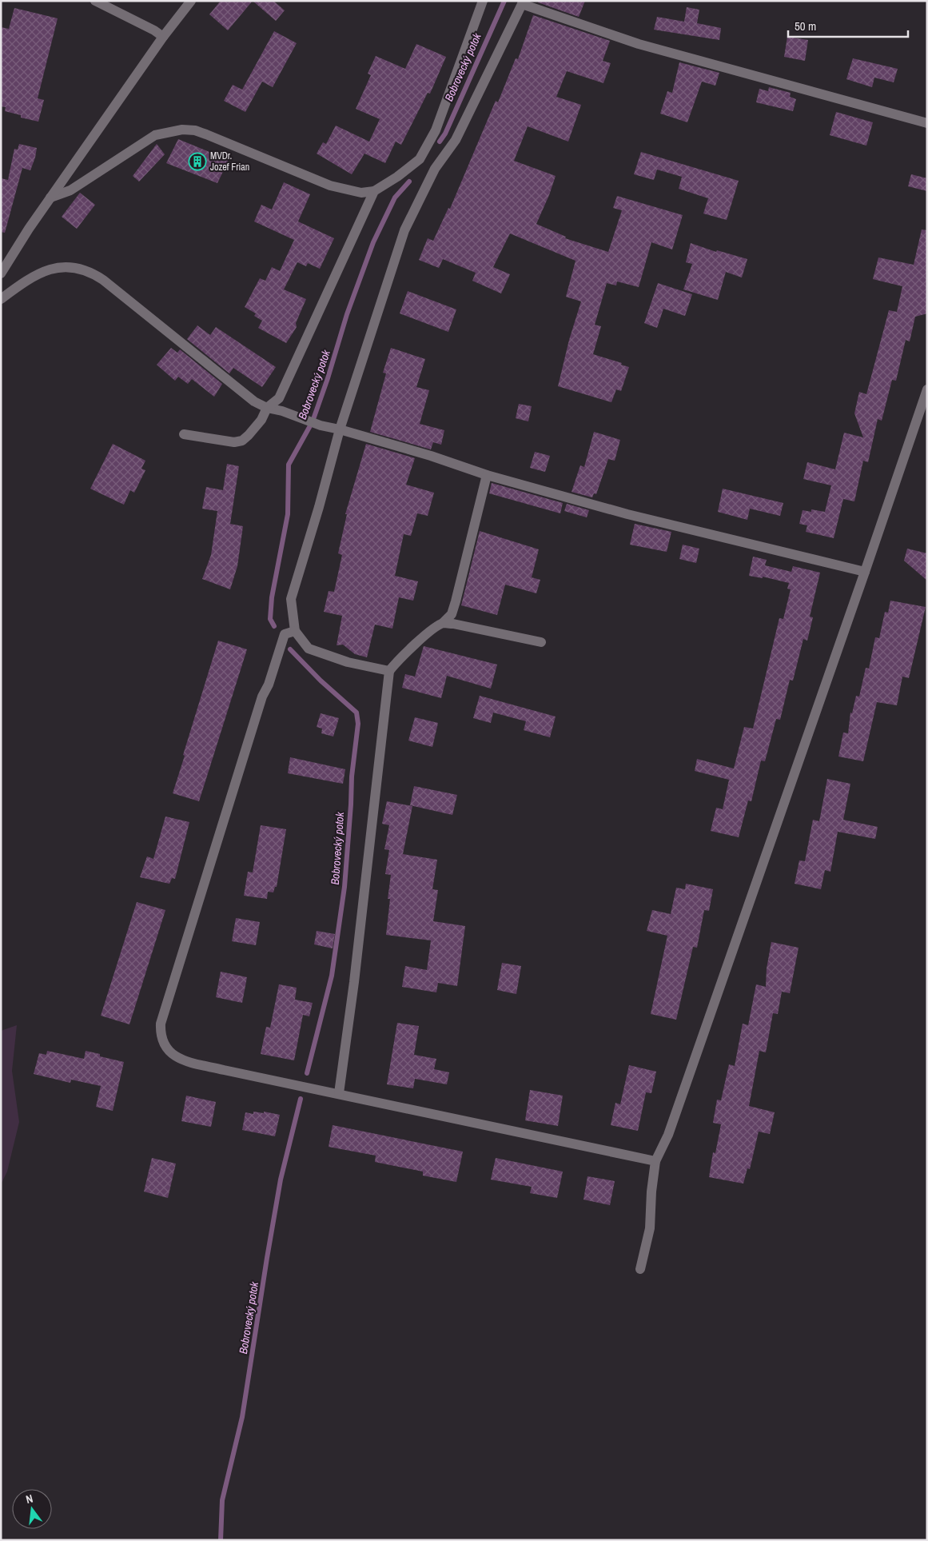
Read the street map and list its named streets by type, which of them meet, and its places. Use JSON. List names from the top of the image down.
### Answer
{
  "water": ["Bobrovecký potok"],
  "places": {
    "building": ["MVDr. Jozef Frian"]
  },
  "scale_bar": "50 m",
  "north": "top"
}
